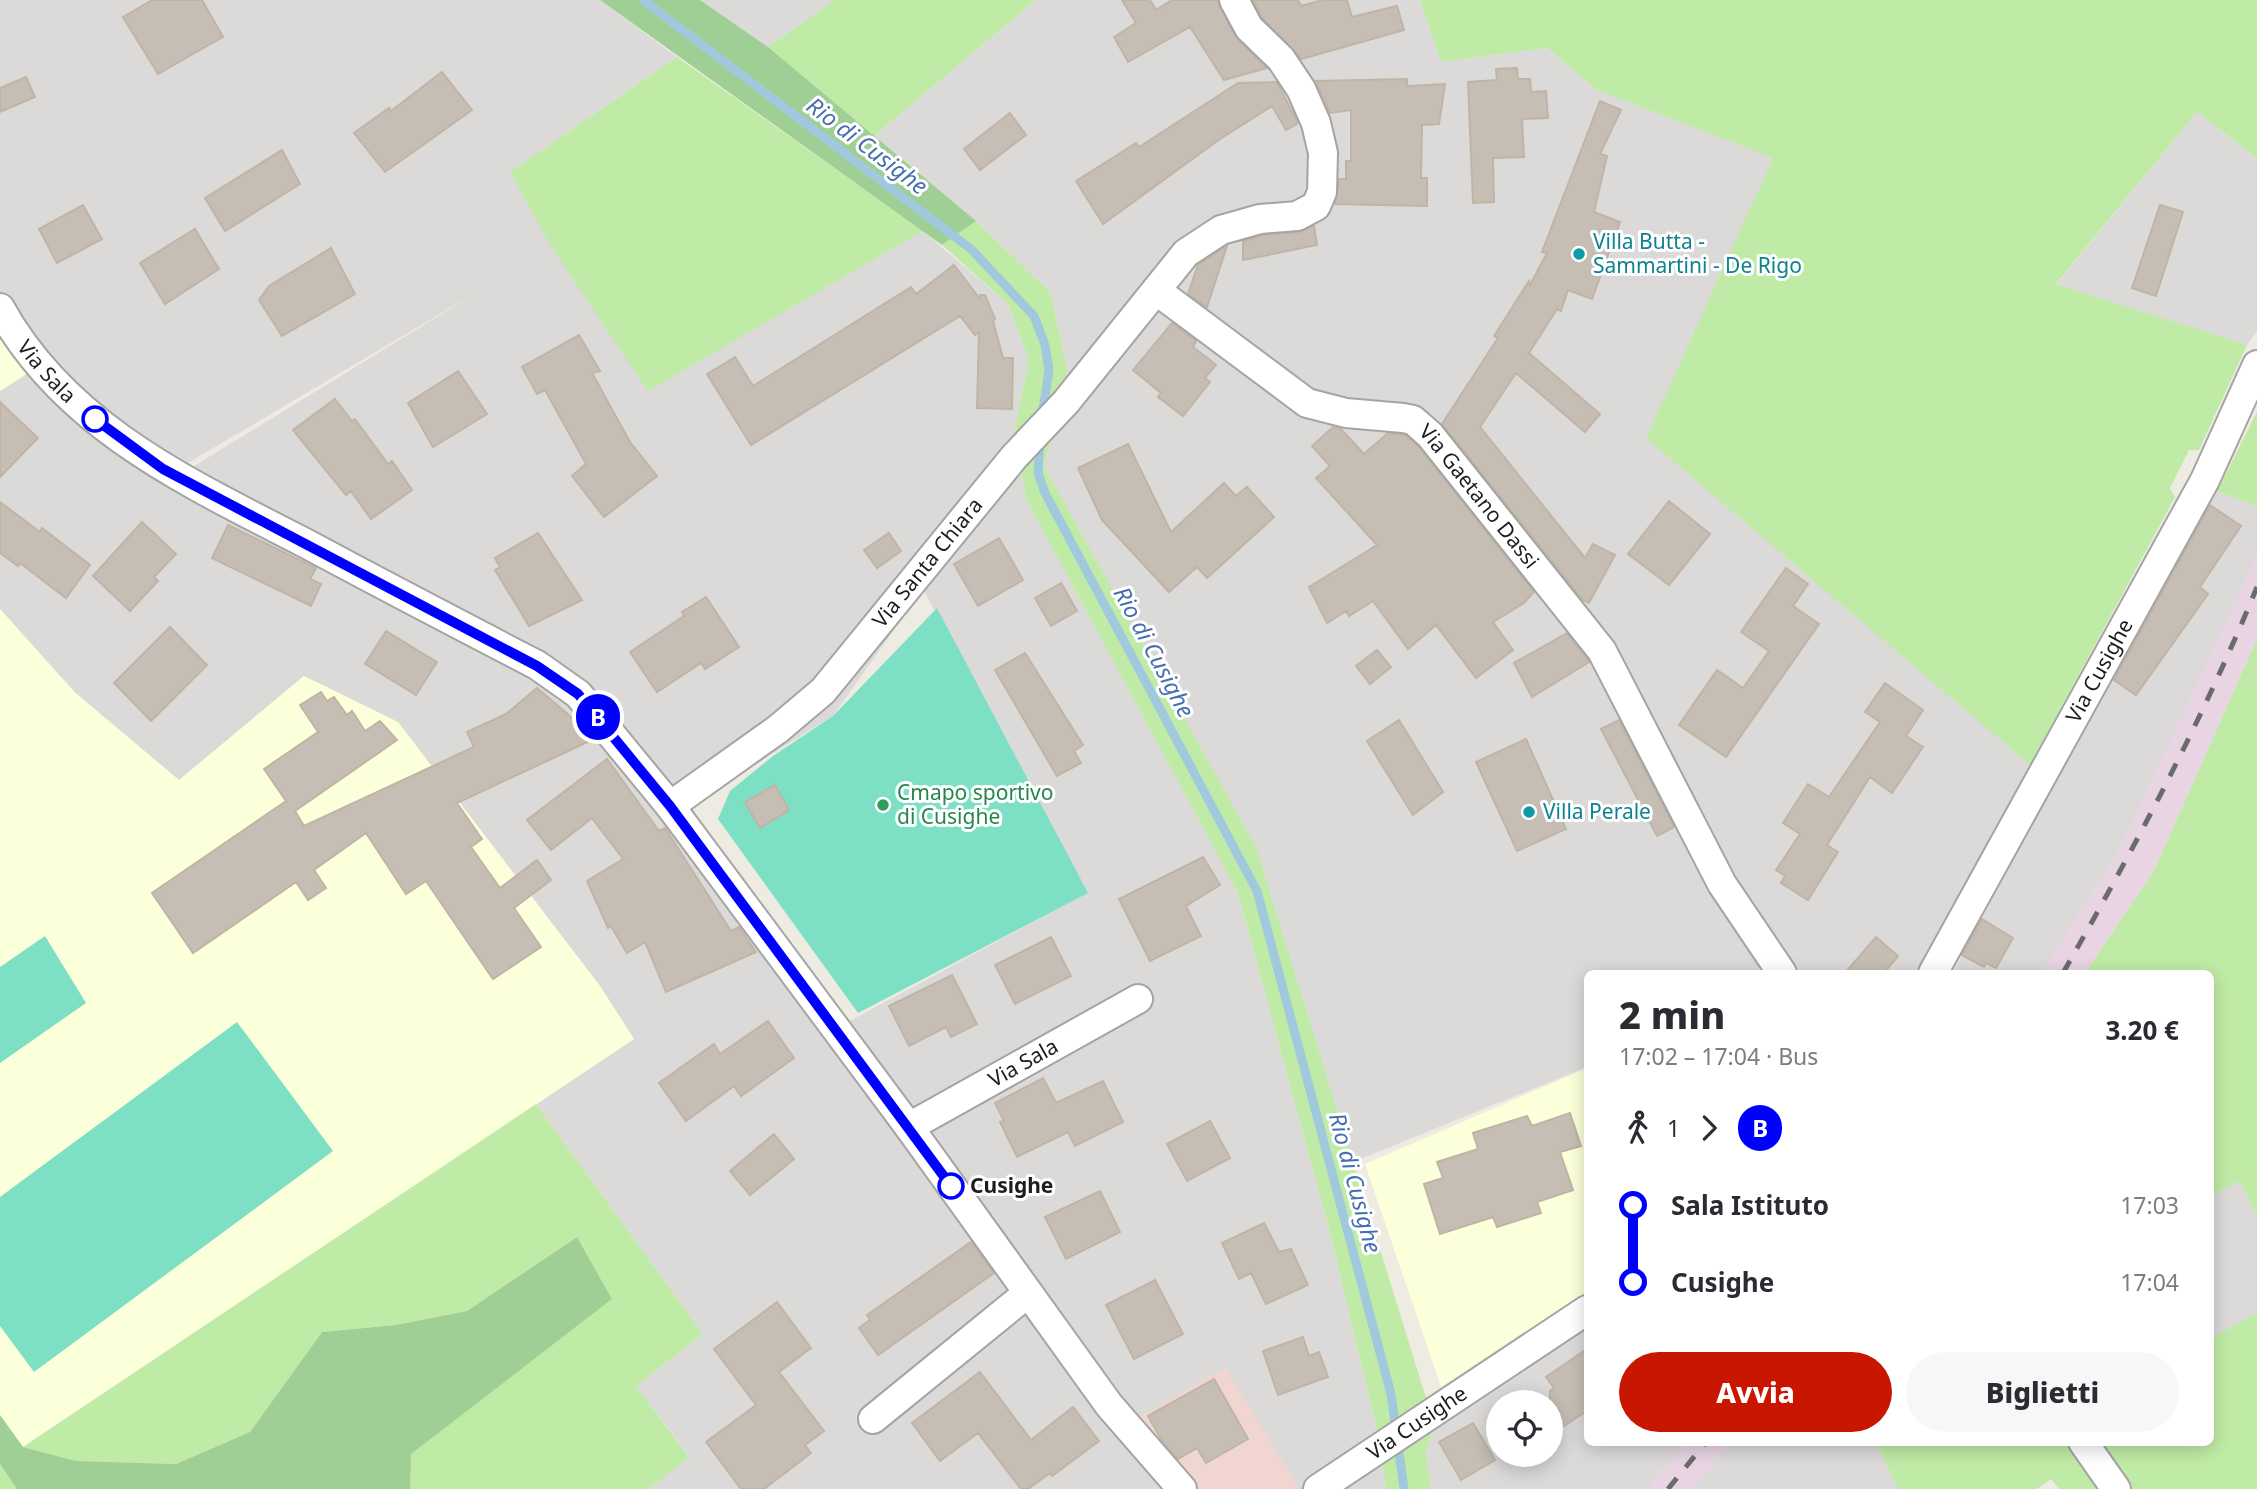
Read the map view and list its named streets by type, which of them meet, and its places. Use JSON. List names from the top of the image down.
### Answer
{
  "streets": {
    "street": [
      "Via Sala",
      "Via Gaetano Dassi",
      "Via Santa Chiara",
      "Via Cusighe"
    ]
  },
  "crossings": [
    ["Via Sala", "Via Santa Chiara"],
    ["Via Gaetano Dassi", "Via Santa Chiara"]
  ],
  "water": ["Rio di Cusighe"],
  "places": [
    "Villa Butta - Sammartini - De Rigo",
    "Cmapo sportivo di Cusighe",
    "Villa Perale",
    "Cusighe"
  ],
  "lines": ["bus line B"],
  "page": {
    "on_map": "B",
    "heading": ["2 min", "17:02 – 17:04 · Bus", "3.20 €"],
    "legs": ["1", "B"],
    "list": [
      {
        "name": "Sala Istituto",
        "value": "17:03"
      },
      {
        "name": "Cusighe",
        "value": "17:04"
      }
    ],
    "buttons": ["Avvia", "Biglietti"]
  }
}
